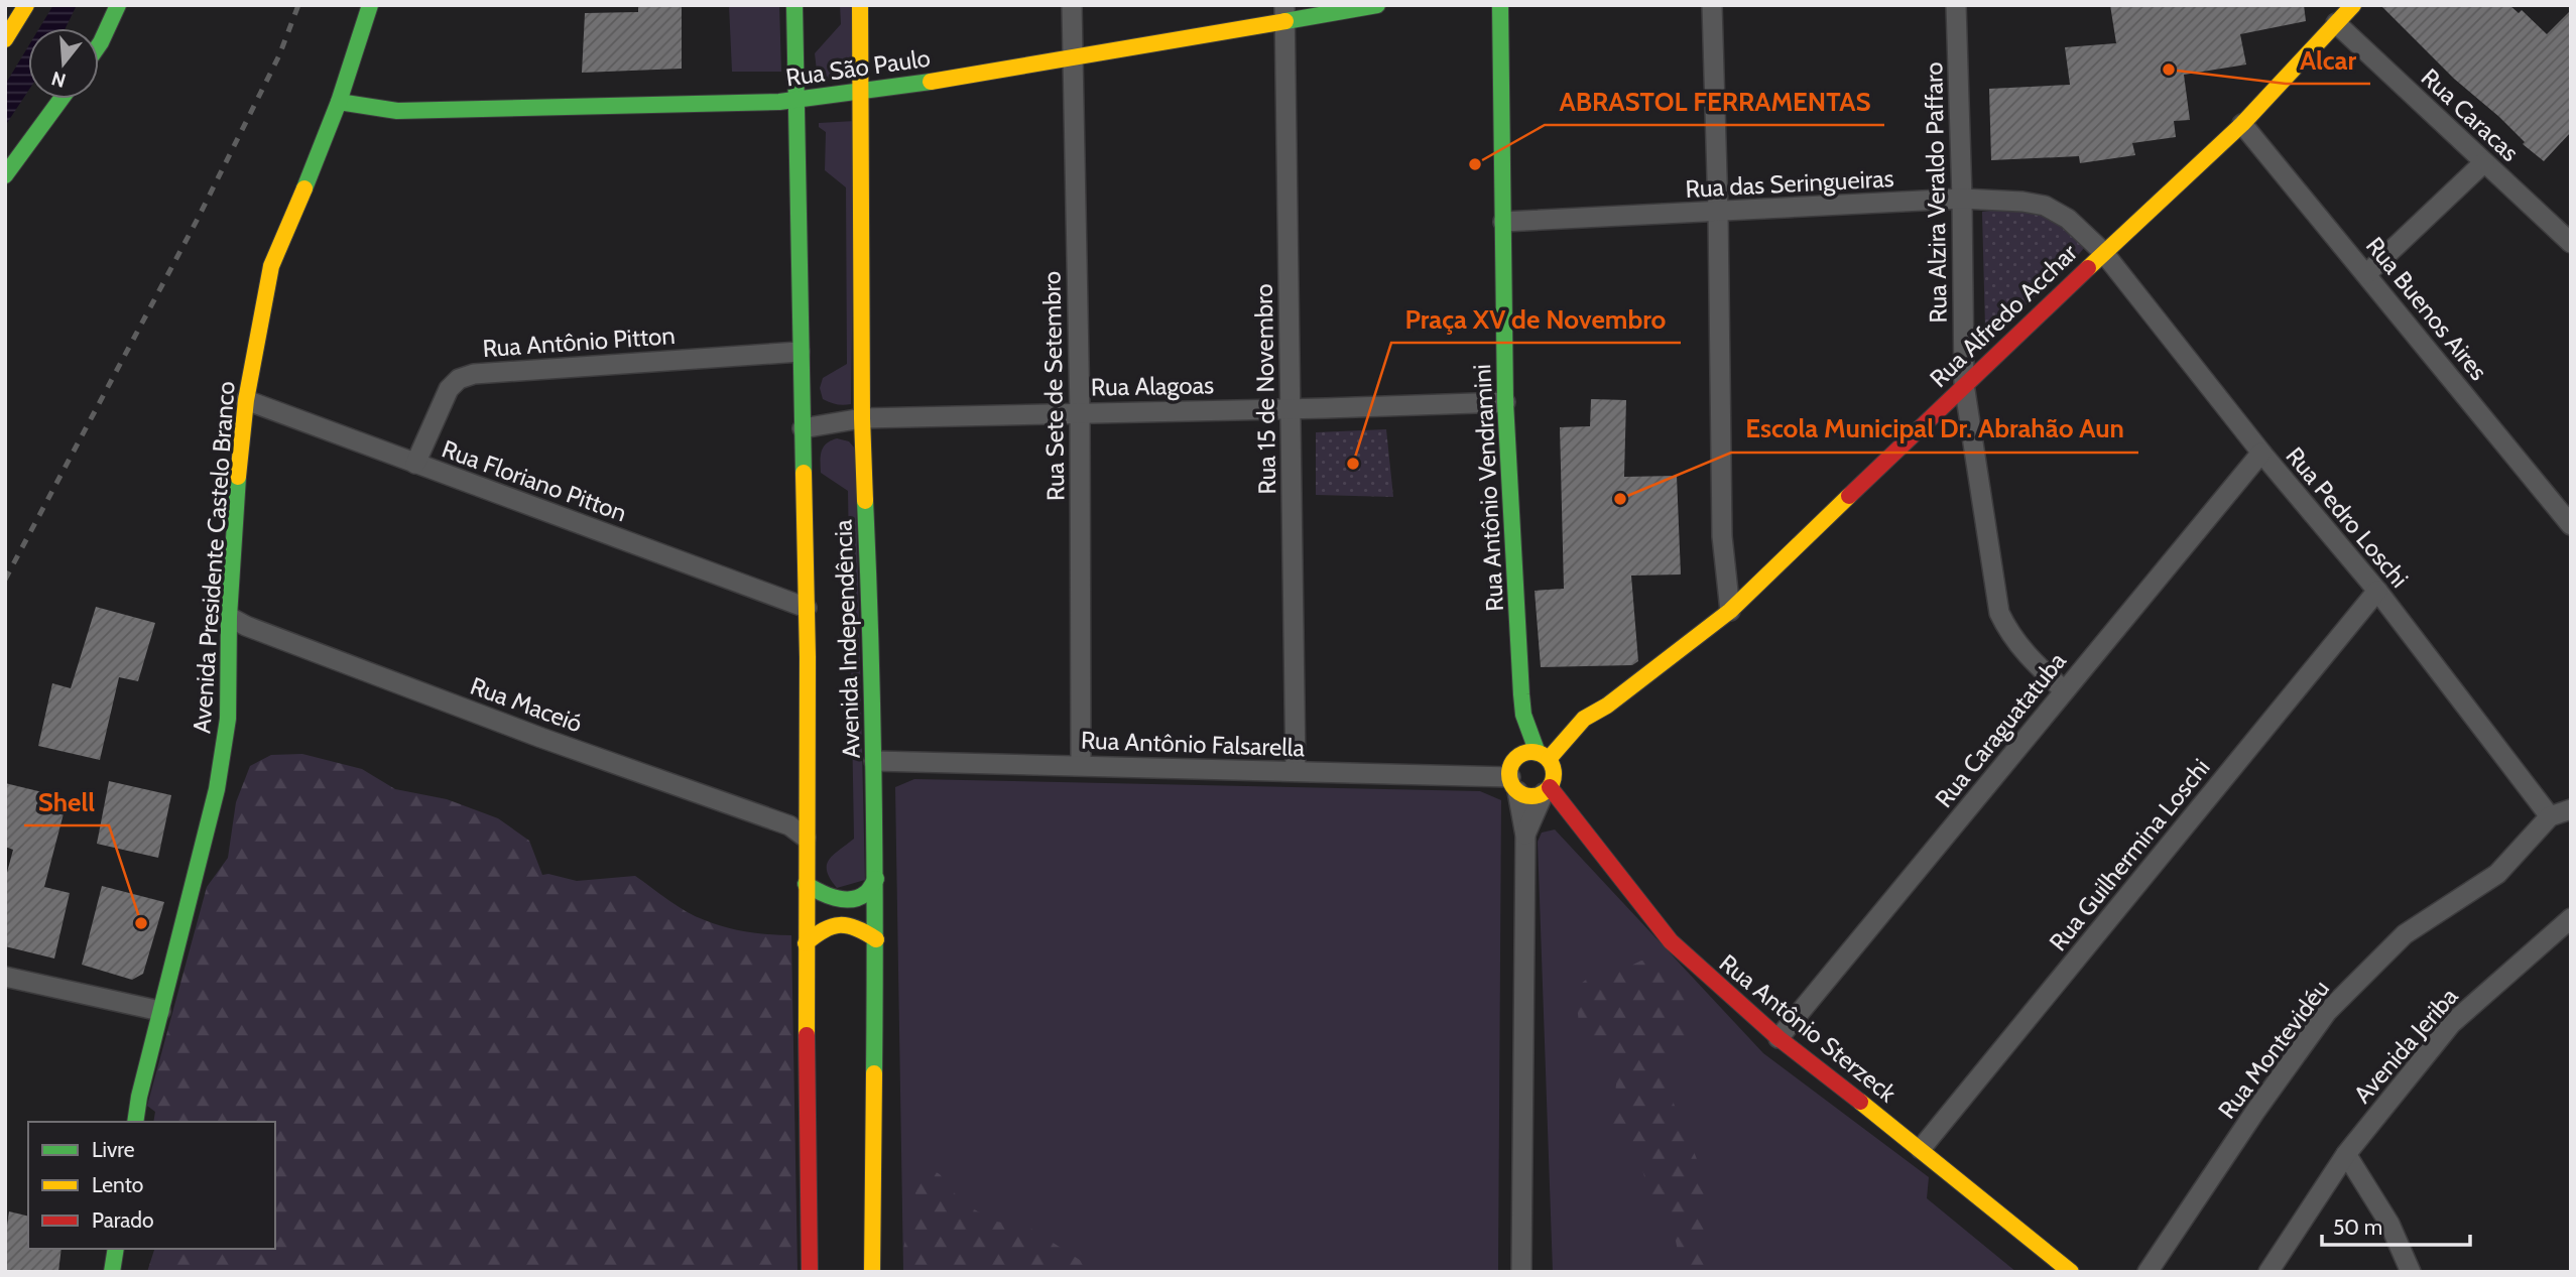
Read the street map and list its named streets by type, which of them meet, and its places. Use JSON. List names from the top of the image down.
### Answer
{
  "streets": {
    "street": [
      "Rua São Paulo",
      "Rua Caracas",
      "Rua das Seringueiras",
      "Rua Alzira Veraldo Paffaro",
      "Rua Buenos Aires",
      "Rua Alfredo Acchar",
      "Rua Antônio Pitton",
      "Rua Sete de Setembro",
      "Rua Alagoas",
      "Rua 15 de Novembro",
      "Rua Floriano Pitton",
      "Rua Antônio Vendramini",
      "Rua Pedro Loschi",
      "Avenida Presidente Castelo Branco",
      "Avenida Independência",
      "Rua Maceió",
      "Rua Caraguatatuba",
      "Rua Antônio Falsarella",
      "Rua Guilhermina Loschi",
      "Rua Antônio Sterzeck",
      "Avenida Jeriba",
      "Rua Montevidéu"
    ]
  },
  "crossings": [
    ["Rua São Paulo", "Rua Sete de Setembro"],
    ["Rua São Paulo", "Rua 15 de Novembro"],
    ["Rua São Paulo", "Avenida Presidente Castelo Branco"],
    ["Rua São Paulo", "Avenida Independência"],
    ["Rua Caracas", "Rua Alfredo Acchar"],
    ["Rua das Seringueiras", "Rua Alzira Veraldo Paffaro"],
    ["Rua das Seringueiras", "Rua Alfredo Acchar"],
    ["Rua das Seringueiras", "Rua Antônio Vendramini"],
    ["Rua das Seringueiras", "Rua Pedro Loschi"],
    ["Rua Alzira Veraldo Paffaro", "Rua Alfredo Acchar"],
    ["Rua Alzira Veraldo Paffaro", "Rua Caraguatatuba"],
    ["Rua Buenos Aires", "Rua Alfredo Acchar"],
    ["Rua Alfredo Acchar", "Rua Antônio Vendramini"],
    ["Rua Alfredo Acchar", "Rua Pedro Loschi"],
    ["Rua Alfredo Acchar", "Rua Antônio Falsarella"],
    ["Rua Alfredo Acchar", "Rua Antônio Sterzeck"],
    ["Rua Antônio Pitton", "Rua Floriano Pitton"],
    ["Rua Antônio Pitton", "Avenida Independência"],
    ["Rua Sete de Setembro", "Rua Alagoas"],
    ["Rua Sete de Setembro", "Rua Antônio Falsarella"],
    ["Rua Alagoas", "Rua 15 de Novembro"],
    ["Rua Alagoas", "Rua Antônio Vendramini"],
    ["Rua Alagoas", "Avenida Independência"],
    ["Rua 15 de Novembro", "Rua Antônio Falsarella"],
    ["Rua Floriano Pitton", "Avenida Presidente Castelo Branco"],
    ["Rua Floriano Pitton", "Avenida Independência"],
    ["Rua Antônio Vendramini", "Rua Antônio Falsarella"],
    ["Rua Antônio Vendramini", "Rua Antônio Sterzeck"],
    ["Rua Pedro Loschi", "Rua Caraguatatuba"],
    ["Rua Pedro Loschi", "Rua Guilhermina Loschi"],
    ["Rua Pedro Loschi", "Rua Montevidéu"],
    ["Avenida Presidente Castelo Branco", "Rua Maceió"],
    ["Avenida Independência", "Rua Maceió"],
    ["Avenida Independência", "Rua Antônio Falsarella"],
    ["Rua Caraguatatuba", "Rua Antônio Sterzeck"],
    ["Rua Antônio Falsarella", "Rua Antônio Sterzeck"],
    ["Rua Guilhermina Loschi", "Rua Antônio Sterzeck"]
  ],
  "places": [
    "Alcar",
    "ABRASTOL FERRAMENTAS",
    "Praça XV de Novembro",
    "Escola Municipal Dr. Abrahão Aun",
    "Shell"
  ],
  "legend": ["Livre", "Lento", "Parado"],
  "scale_bar": "50 m",
  "north": "bottom"
}
